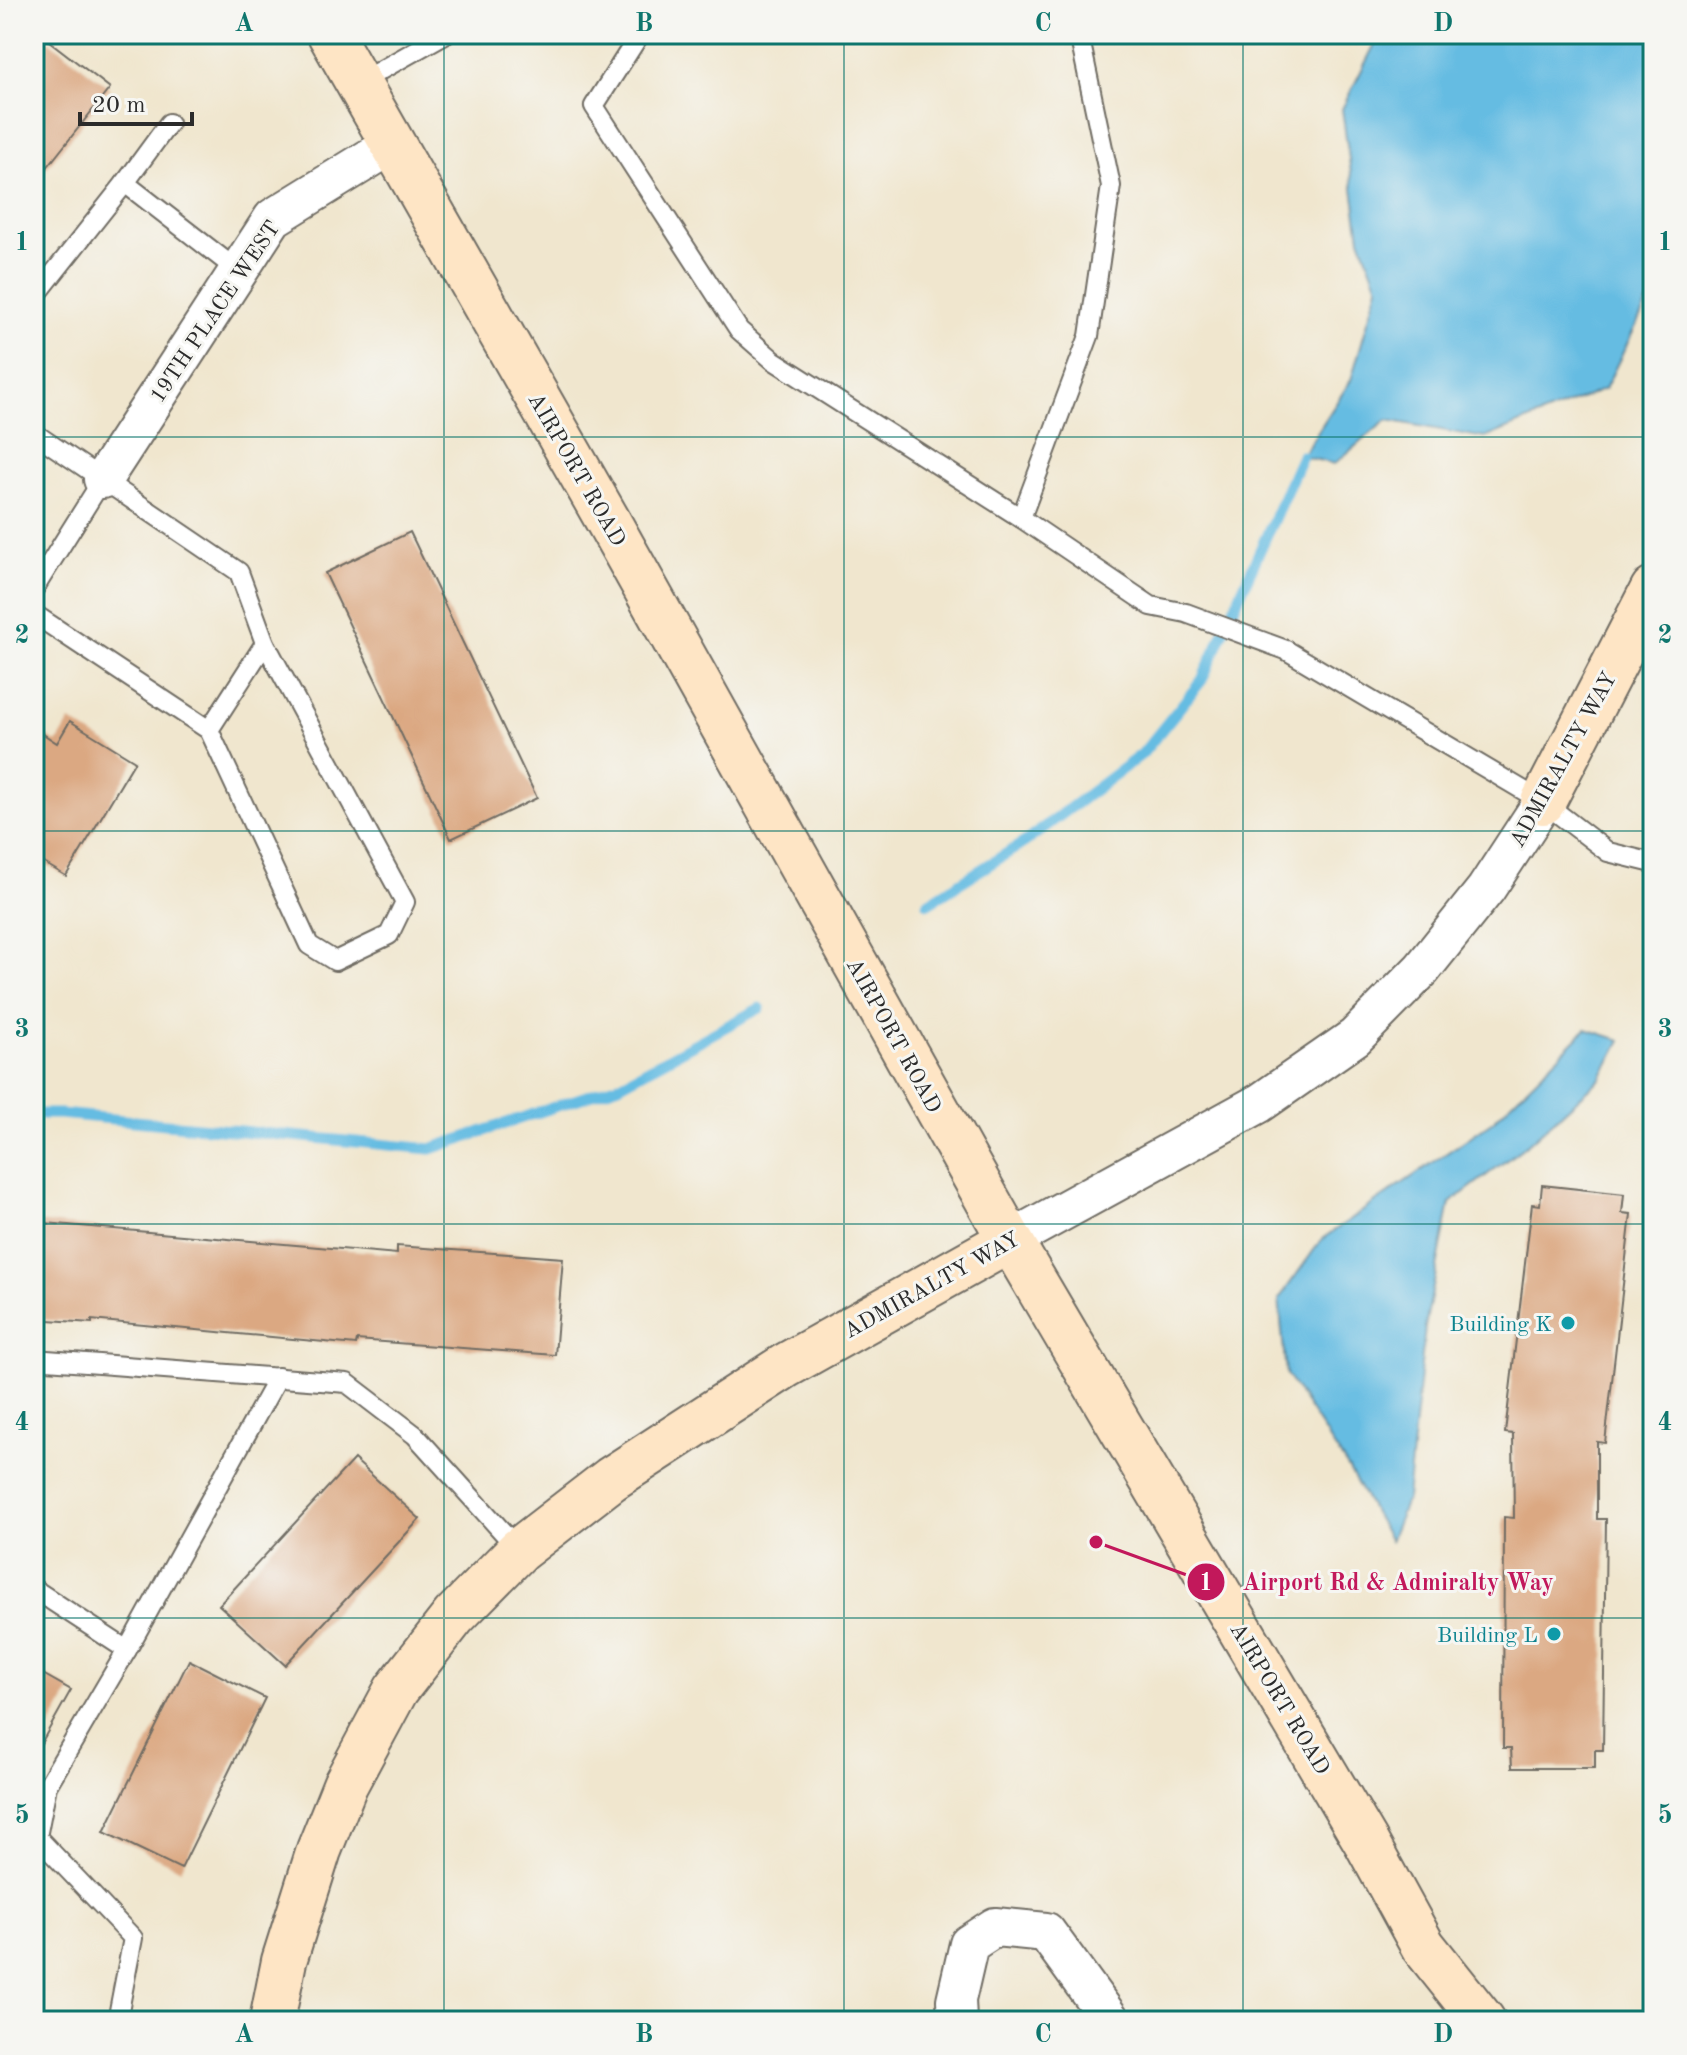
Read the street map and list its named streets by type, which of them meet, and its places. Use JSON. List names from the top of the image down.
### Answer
{
  "streets": {
    "main road": ["AIRPORT ROAD", "ADMIRALTY WAY"],
    "street": ["19TH PLACE WEST"]
  },
  "crossings": [
    ["19TH PLACE WEST", "AIRPORT ROAD"],
    ["AIRPORT ROAD", "ADMIRALTY WAY"]
  ],
  "places": ["Building K", "Airport Rd & Admiralty Way", "Building L"],
  "scale_bar": "20 m",
  "grid": {
    "columns": [
      "A",
      "B",
      "C",
      "D"
    ],
    "rows": [
      "1",
      "2",
      "3",
      "4",
      "5"
    ]
  }
}
